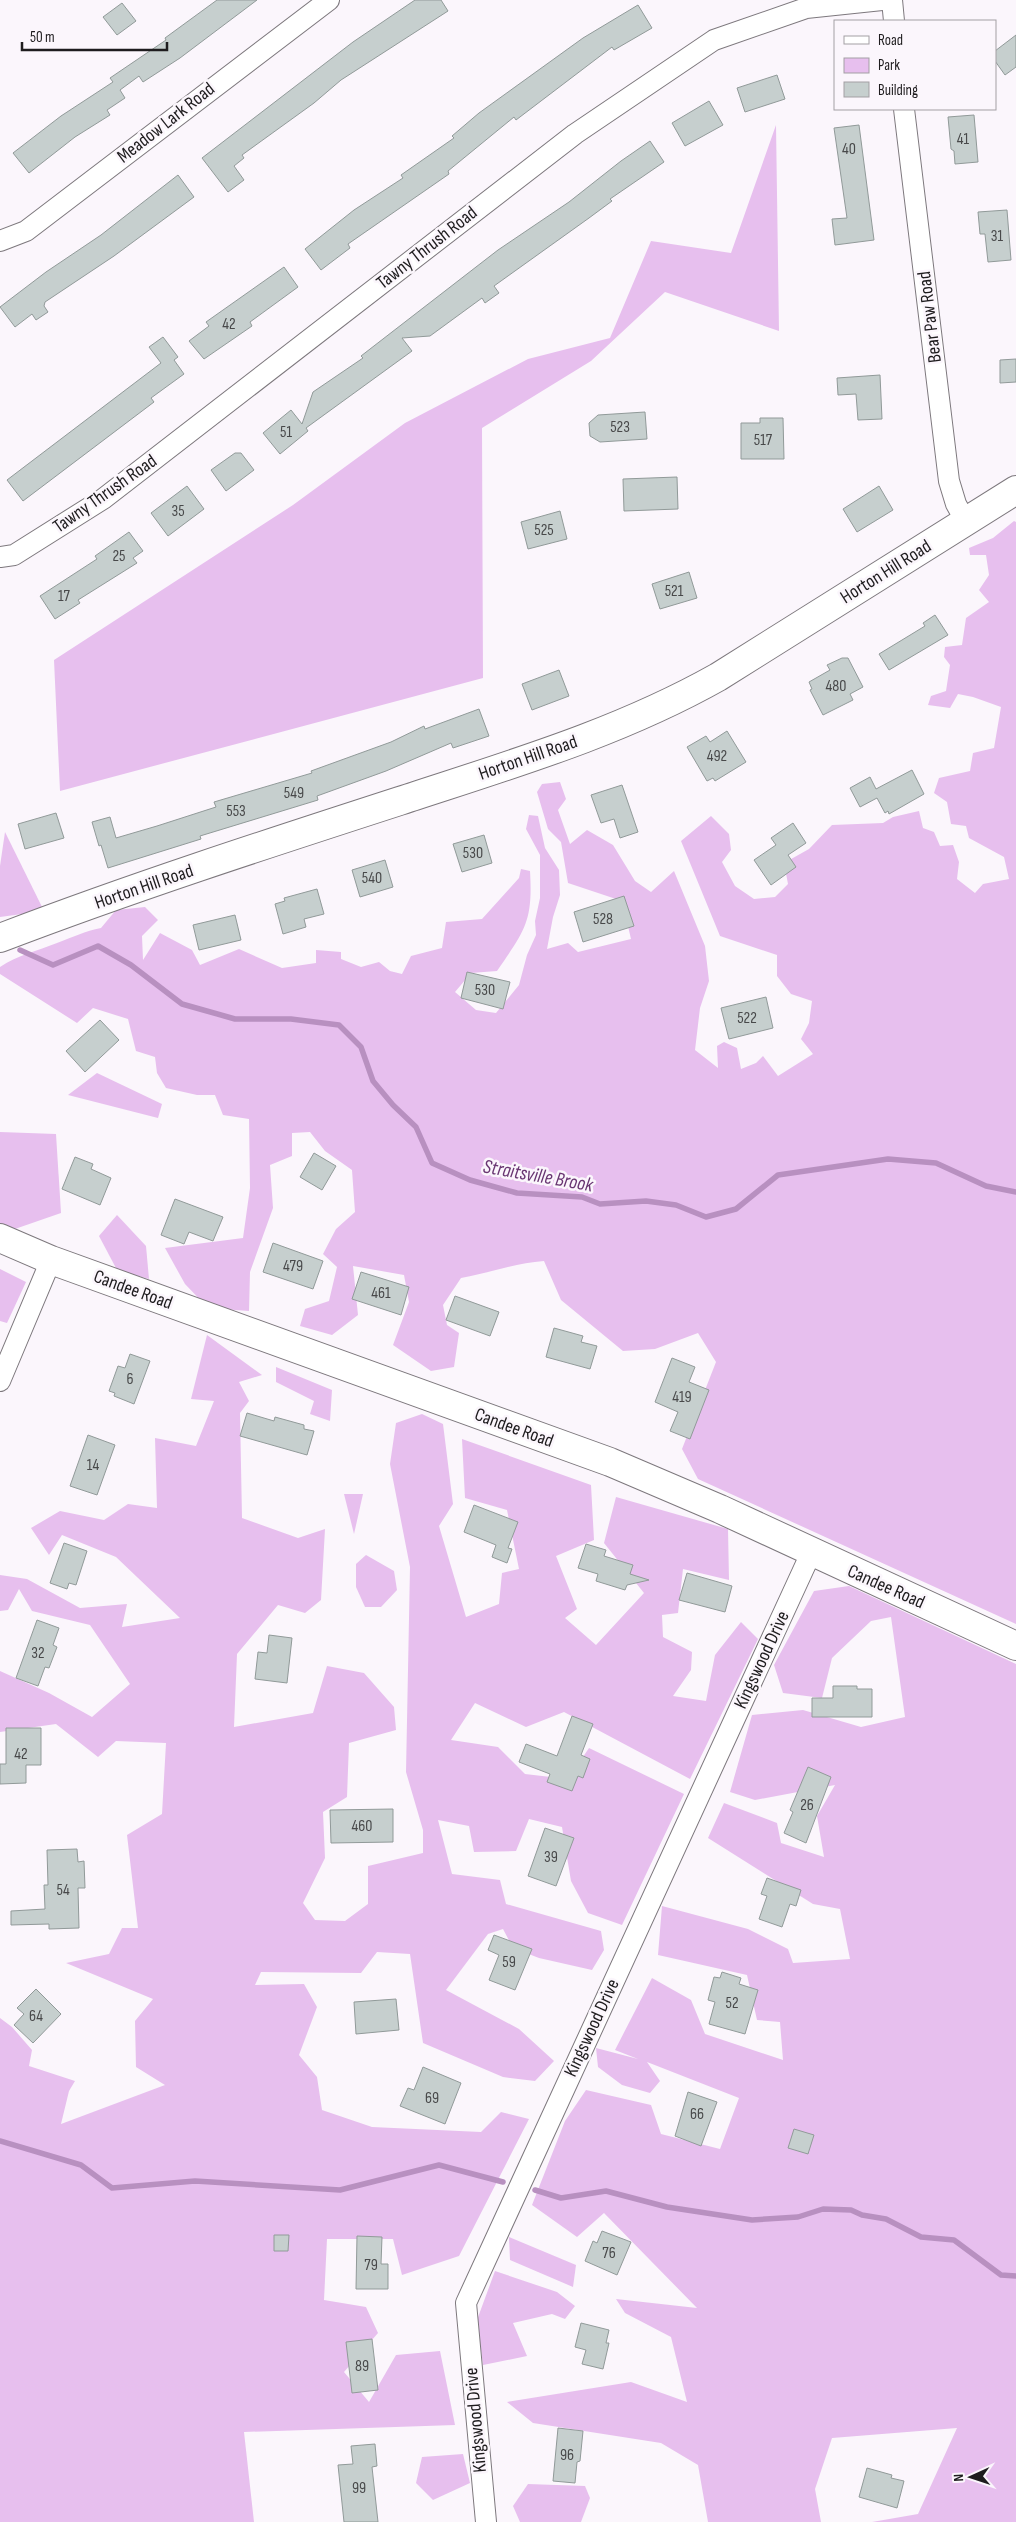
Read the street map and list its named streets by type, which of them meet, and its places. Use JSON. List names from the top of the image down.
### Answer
{
  "streets": {
    "street": [
      "Meadow Lark Road",
      "Tawny Thrush Road",
      "Bear Paw Road",
      "Horton Hill Road",
      "Candee Road",
      "Kingswood Drive"
    ]
  },
  "crossings": [
    ["Bear Paw Road", "Horton Hill Road"],
    ["Candee Road", "Kingswood Drive"]
  ],
  "water": ["Straitsville Brook"],
  "house_numbers": [
    "41",
    "40",
    "31",
    "42",
    "523",
    "51",
    "517",
    "35",
    "525",
    "25",
    "521",
    "17",
    "480",
    "492",
    "549",
    "553",
    "530",
    "540",
    "528",
    "530",
    "522",
    "479",
    "461",
    "6",
    "419",
    "14",
    "32",
    "42",
    "26",
    "460",
    "39",
    "54",
    "59",
    "52",
    "64",
    "69",
    "66",
    "76",
    "79",
    "89",
    "96",
    "99"
  ],
  "legend": ["Road", "Park", "Building"],
  "scale_bar": "50 m",
  "north": "left"
}
